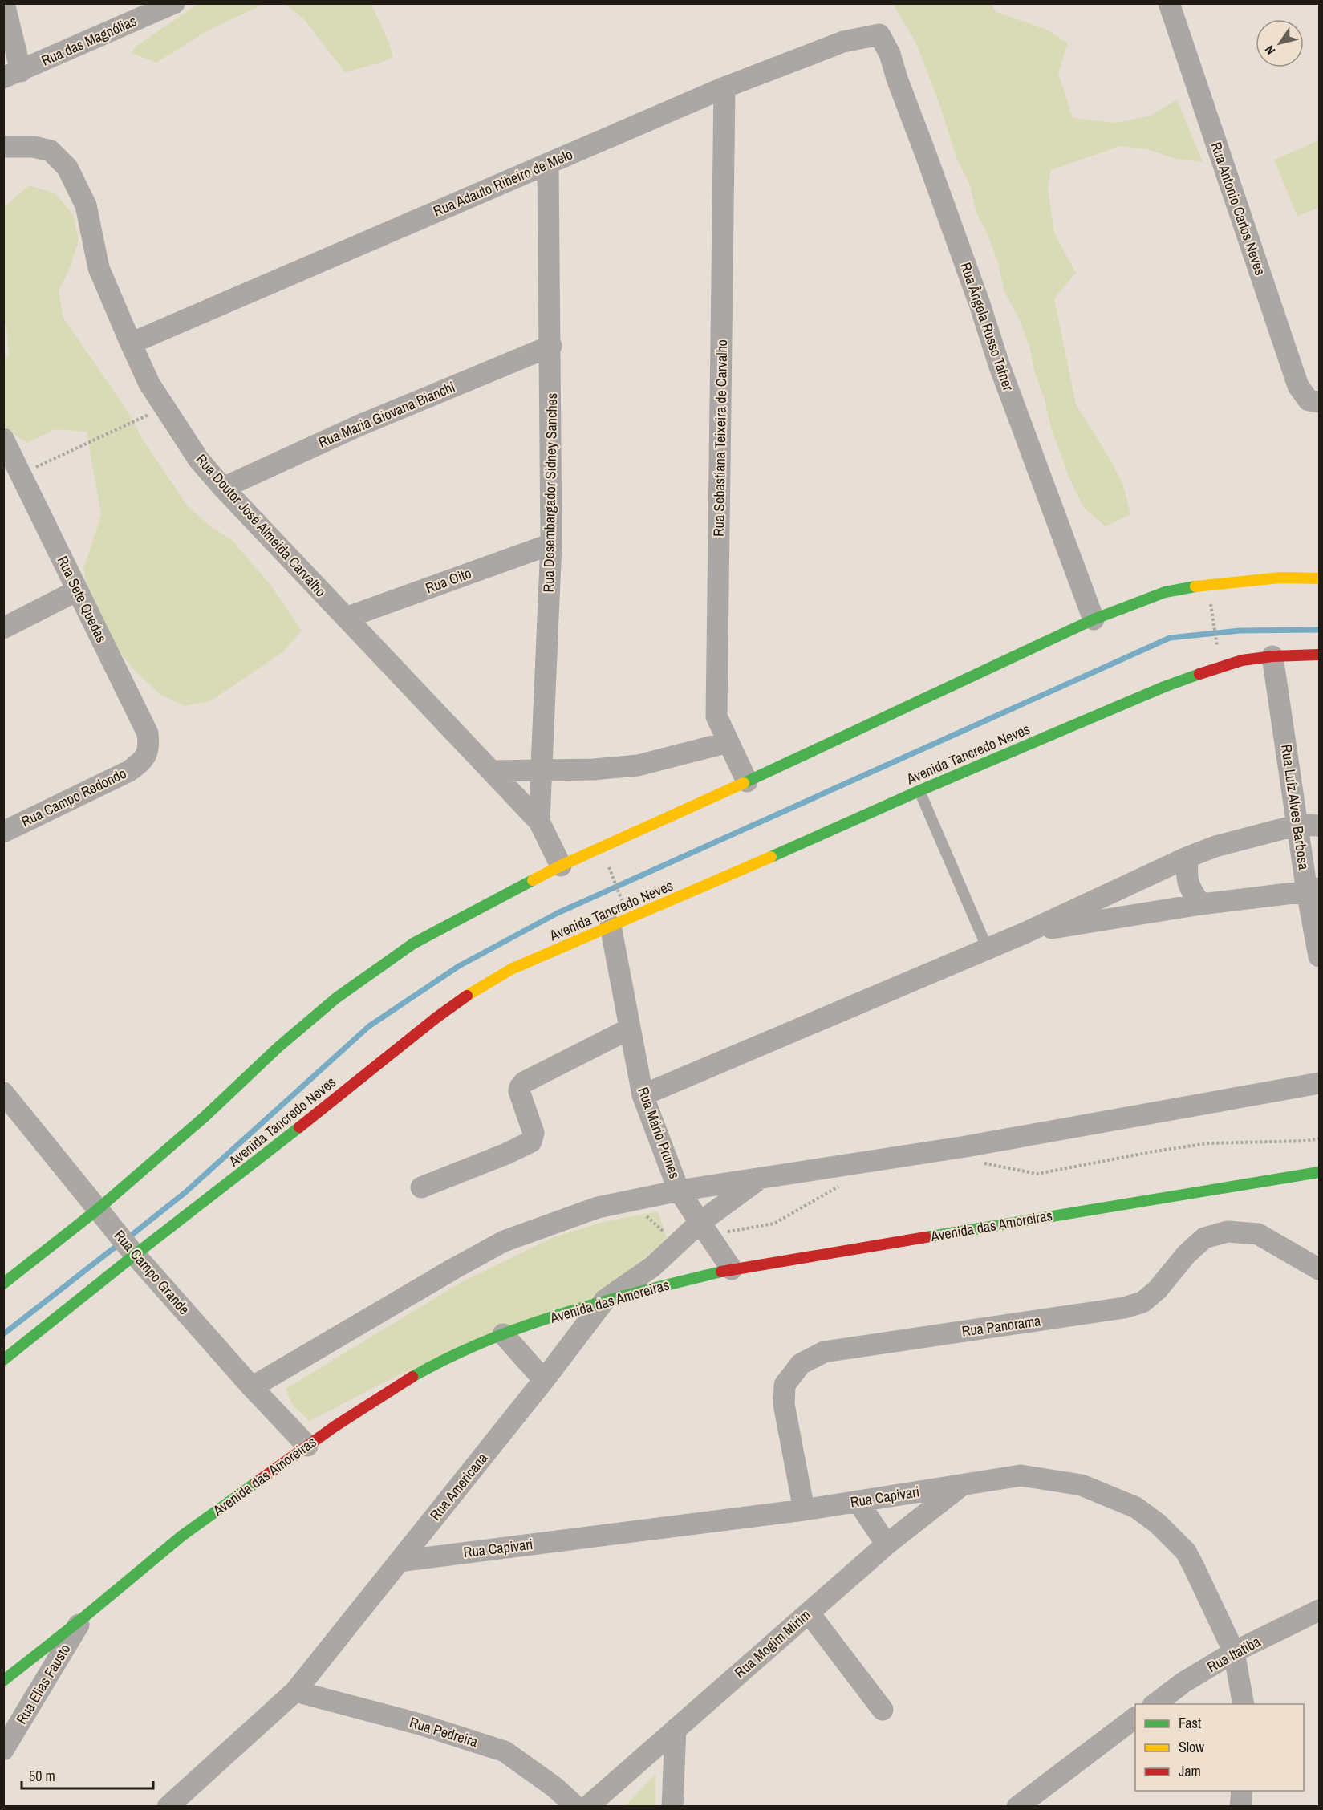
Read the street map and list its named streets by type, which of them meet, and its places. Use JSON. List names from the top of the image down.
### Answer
{
  "streets": {
    "main road": ["Avenida Tancredo Neves", "Avenida das Amoreiras"],
    "street": [
      "Rua das Magnólias",
      "Rua Adauto Ribeiro de Melo",
      "Rua Antonio Carlos Neves",
      "Rua Ângela Russo Tafner",
      "Rua Maria Giovana Bianchi",
      "Rua Sebastiana Teixeira de Carvalho",
      "Rua Desembargador Sidney Sanches",
      "Rua Doutor José Almeida Carvalho",
      "Rua Oito",
      "Rua Sete Quedas",
      "Rua Campo Redondo",
      "Rua Luíz Alves Barbosa",
      "Rua Mário Prunes",
      "Rua Campo Grande",
      "Rua Panorama",
      "Rua Americana",
      "Rua Capivari",
      "Rua Mogim Mirim",
      "Rua Itatiba",
      "Rua Elias Fausto",
      "Rua Pedreira"
    ]
  },
  "crossings": [
    ["Rua Adauto Ribeiro de Melo", "Rua Ângela Russo Tafner"],
    ["Rua Adauto Ribeiro de Melo", "Rua Sebastiana Teixeira de Carvalho"],
    ["Rua Adauto Ribeiro de Melo", "Rua Desembargador Sidney Sanches"],
    ["Rua Adauto Ribeiro de Melo", "Rua Doutor José Almeida Carvalho"],
    ["Rua Maria Giovana Bianchi", "Rua Desembargador Sidney Sanches"],
    ["Rua Maria Giovana Bianchi", "Rua Doutor José Almeida Carvalho"],
    ["Rua Desembargador Sidney Sanches", "Rua Doutor José Almeida Carvalho"],
    ["Rua Desembargador Sidney Sanches", "Rua Oito"],
    ["Rua Doutor José Almeida Carvalho", "Rua Oito"],
    ["Rua Sete Quedas", "Rua Campo Redondo"],
    ["Avenida Tancredo Neves", "Rua Luíz Alves Barbosa"],
    ["Avenida Tancredo Neves", "Rua Mário Prunes"],
    ["Avenida Tancredo Neves", "Rua Campo Grande"],
    ["Rua Mário Prunes", "Avenida das Amoreiras"],
    ["Rua Mário Prunes", "Rua Americana"],
    ["Avenida das Amoreiras", "Rua Campo Grande"],
    ["Avenida das Amoreiras", "Rua Americana"],
    ["Avenida das Amoreiras", "Rua Elias Fausto"],
    ["Rua Panorama", "Rua Capivari"],
    ["Rua Americana", "Rua Capivari"],
    ["Rua Americana", "Rua Pedreira"],
    ["Rua Capivari", "Rua Mogim Mirim"],
    ["Rua Capivari", "Rua Itatiba"]
  ],
  "legend": ["Fast", "Slow", "Jam"],
  "scale_bar": "50 m",
  "north": "bottom left"
}
